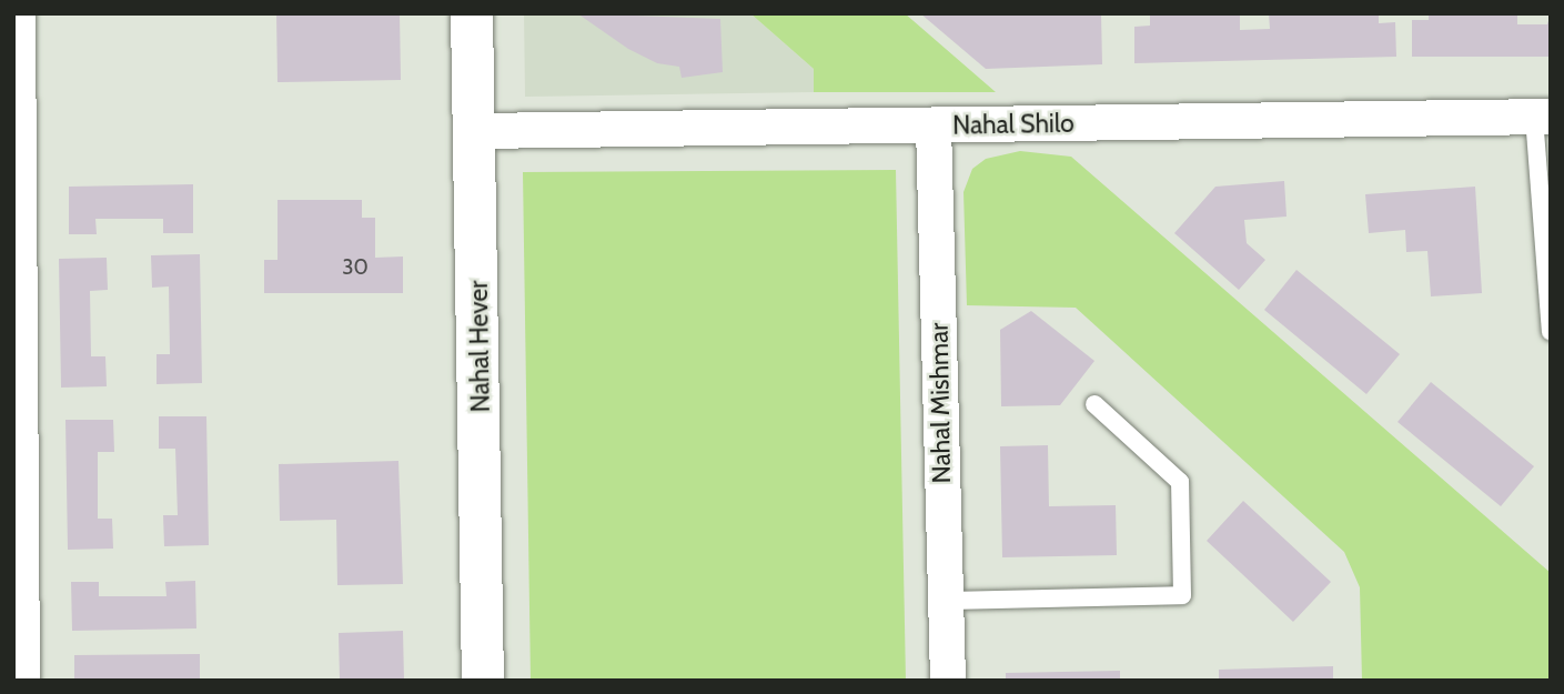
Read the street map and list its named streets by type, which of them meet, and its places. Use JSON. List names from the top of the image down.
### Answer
{
  "streets": {
    "street": ["Nahal Shilo", "Nahal Hever", "Nahal Mishmar"]
  },
  "crossings": [
    ["Nahal Shilo", "Nahal Hever"],
    ["Nahal Shilo", "Nahal Mishmar"]
  ],
  "house_numbers": ["30"]
}
